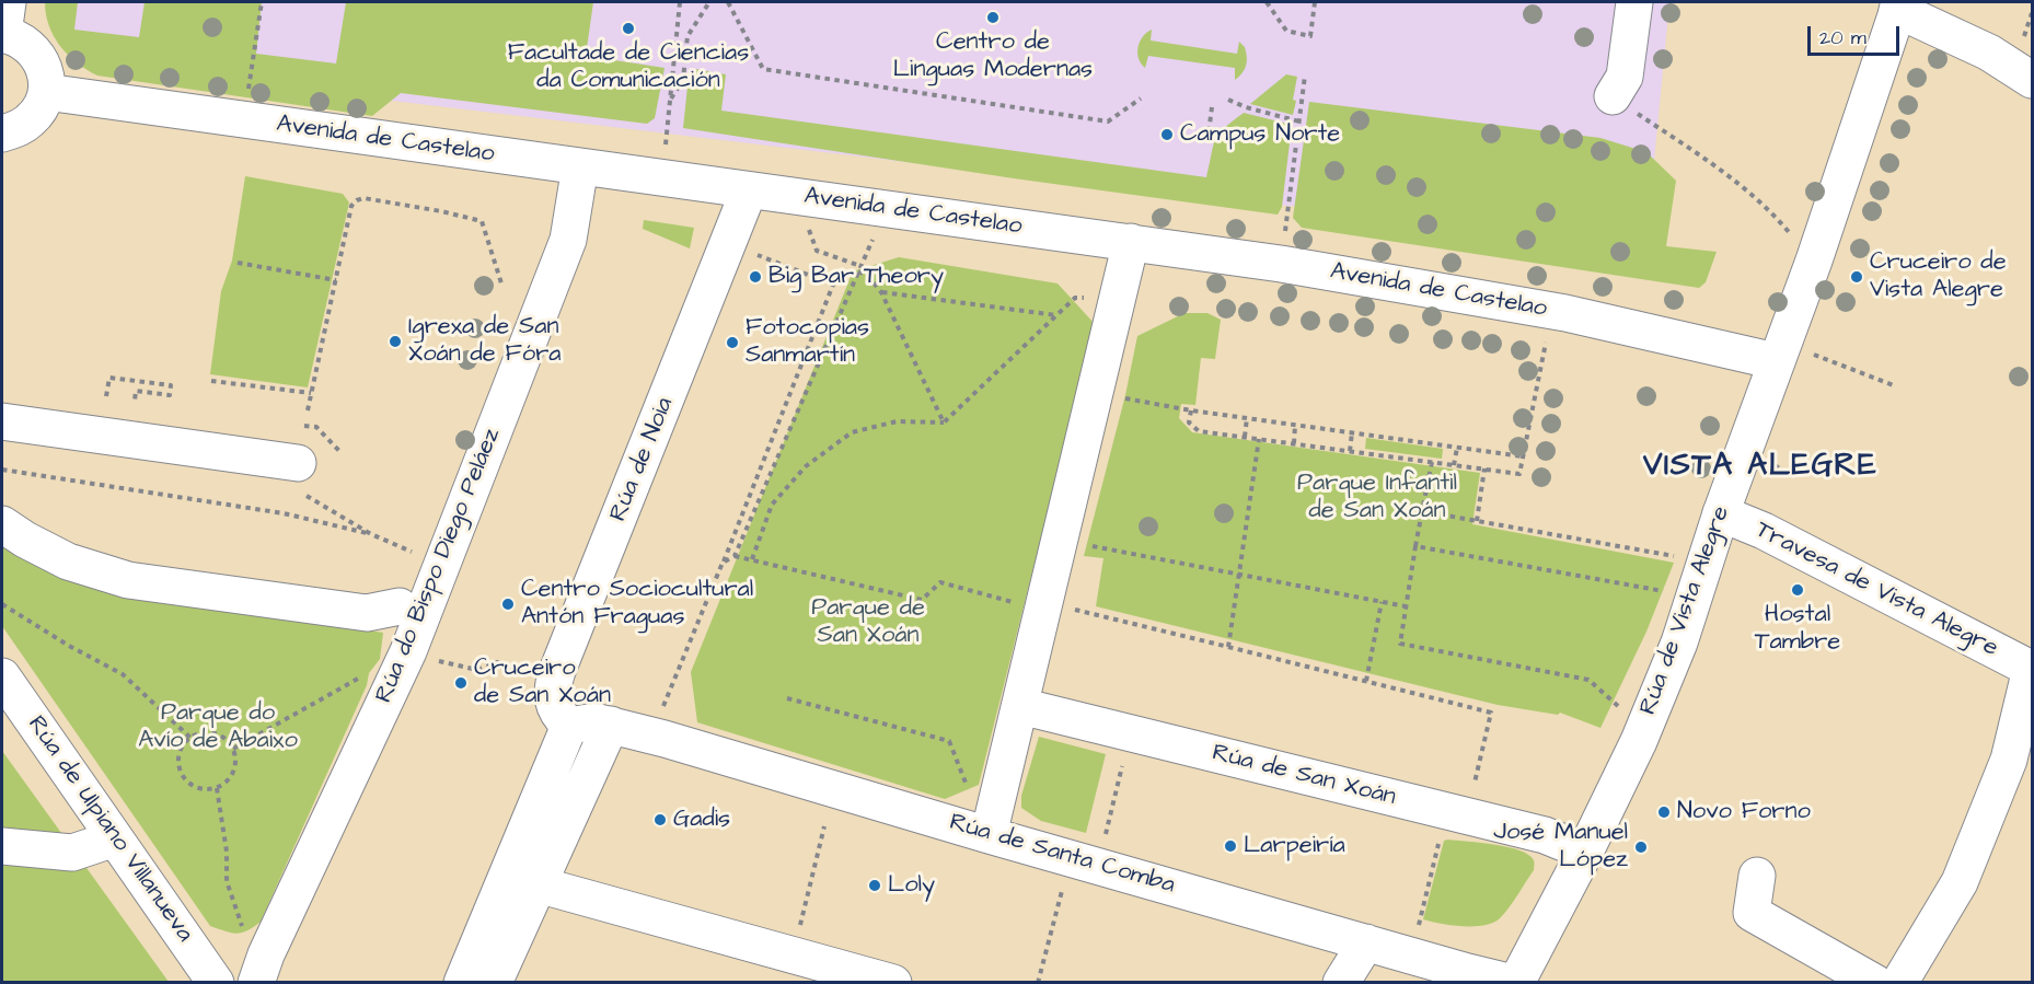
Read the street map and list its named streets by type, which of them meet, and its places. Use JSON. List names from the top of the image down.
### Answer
{
  "streets": {
    "street": [
      "Avenida de Castelao",
      "Rúa de Noia",
      "Rúa do Bispo Diego Peláez",
      "Travesa de Vista Alegre",
      "Rúa de Vista Alegre",
      "Rúa de San Xoán",
      "Rúa de Ulpiano Villanueva",
      "Rúa de Santa Comba"
    ]
  },
  "crossings": [
    ["Avenida de Castelao", "Rúa de Noia"],
    ["Avenida de Castelao", "Rúa do Bispo Diego Peláez"],
    ["Avenida de Castelao", "Rúa de Vista Alegre"],
    ["Travesa de Vista Alegre", "Rúa de Vista Alegre"],
    ["Rúa de Vista Alegre", "Rúa de San Xoán"],
    ["Rúa de Vista Alegre", "Rúa de Santa Comba"]
  ],
  "districts": ["VISTA ALEGRE"],
  "parks": ["Parque Infantil de San Xoán", "Parque de San Xoán", "Parque do Avío de Abaixo"],
  "places": [
    "Centro de Linguas Modernas",
    "Facultade de Ciencias da Comunicación",
    "Campus Norte",
    "Big Bar Theory",
    "Cruceiro de Vista Alegre",
    "Igrexa de San Xoán de Fóra",
    "Fotocopias Sanmartín",
    "Hostal Tambre",
    "Centro Sociocultural Antón Fraguas",
    "Cruceiro de San Xoán",
    "Novo Forno",
    "Gadis",
    "Larpeiría",
    "José Manuel López",
    "Loly"
  ],
  "scale_bar": "20 m"
}
